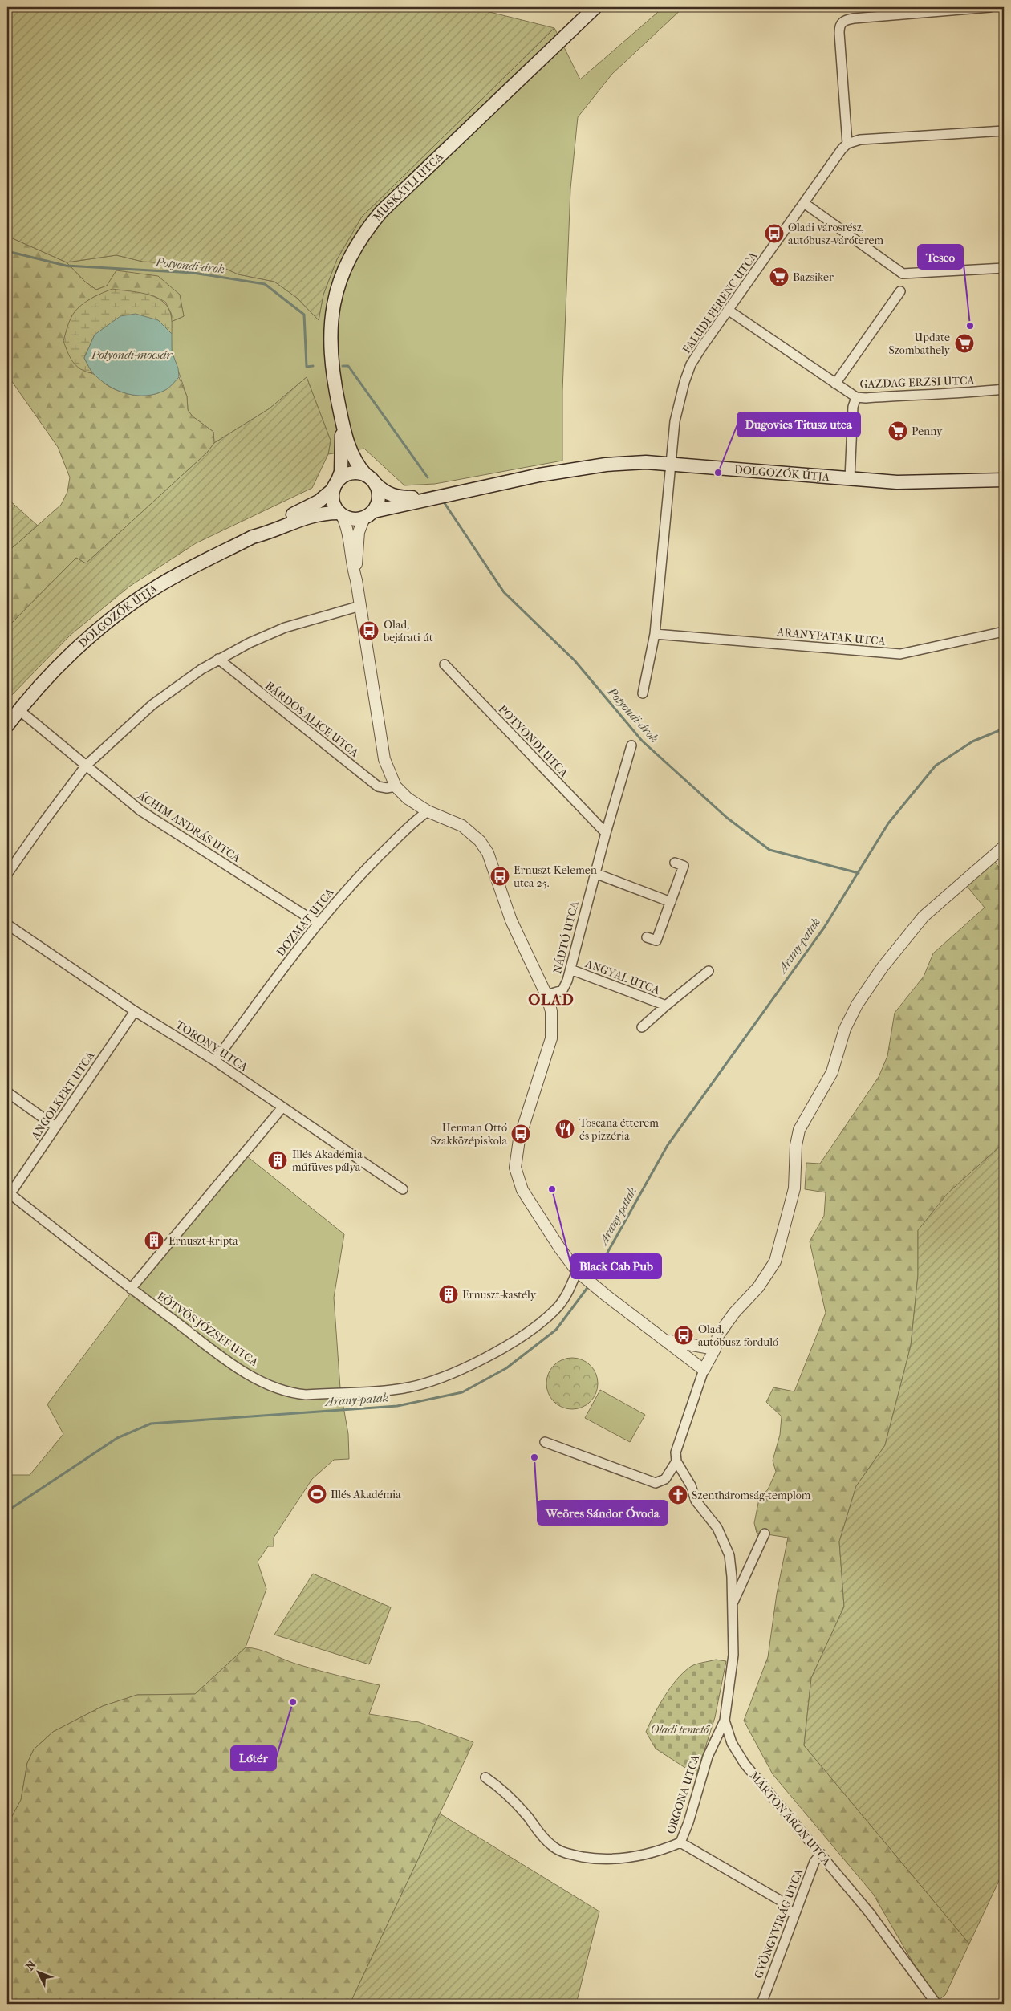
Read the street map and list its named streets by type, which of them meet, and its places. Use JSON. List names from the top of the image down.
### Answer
{
  "streets": {
    "main road": ["MUSKÁTLI UTCA", "DOLGOZÓK ÚTJA"],
    "street": [
      "FALUDI FERENC UTCA",
      "GAZDAG ERZSI UTCA",
      "ARANYPATAK UTCA",
      "BÁRDOS ALICE UTCA",
      "POTYONDI UTCA",
      "ÁCHIM ANDRÁS UTCA",
      "DOZMAT UTCA",
      "NÁDTÓ UTCA",
      "ANGYAL UTCA",
      "TORONY UTCA",
      "ANGOLKERT UTCA",
      "EÖTVÖS JÓZSEF UTCA",
      "ORGONA UTCA",
      "MÁRTON ÁRON UTCA",
      "GYÖNGYVIRÁG UTCA"
    ]
  },
  "crossings": [
    ["MUSKÁTLI UTCA", "DOLGOZÓK ÚTJA"],
    ["FALUDI FERENC UTCA", "GAZDAG ERZSI UTCA"],
    ["FALUDI FERENC UTCA", "DOLGOZÓK ÚTJA"],
    ["FALUDI FERENC UTCA", "ARANYPATAK UTCA"],
    ["DOLGOZÓK ÚTJA", "ÁCHIM ANDRÁS UTCA"],
    ["POTYONDI UTCA", "NÁDTÓ UTCA"],
    ["ÁCHIM ANDRÁS UTCA", "DOZMAT UTCA"],
    ["DOZMAT UTCA", "TORONY UTCA"],
    ["NÁDTÓ UTCA", "ANGYAL UTCA"],
    ["TORONY UTCA", "ANGOLKERT UTCA"],
    ["ANGOLKERT UTCA", "EÖTVÖS JÓZSEF UTCA"],
    ["ORGONA UTCA", "MÁRTON ÁRON UTCA"],
    ["MÁRTON ÁRON UTCA", "GYÖNGYVIRÁG UTCA"]
  ],
  "districts": ["OLAD"],
  "water": ["Potyondi-árok", "Potyondi-mocsár", "Arany-patak"],
  "parks": ["Oladi temető"],
  "places": {
    "bus stop": [
      "Oladi városrész, autóbusz-váróterem",
      "Olad, bejárati út",
      "Ernuszt Kelemen utca 25.",
      "Herman Ottó Szakközépiskola",
      "Olad, autóbusz-forduló"
    ],
    "supermarket": ["Bazsiker", "Update Szombathely", "Penny"],
    "other": [
      "Tesco",
      "Dugovics Titusz utca",
      "Black Cab Pub",
      "Weöres Sándor Óvoda",
      "Lőtér"
    ],
    "restaurant": ["Toscana étterem és pizzéria"],
    "building": ["Illés Akadémia műfüves pálya", "Ernuszt-kripta", "Ernuszt-kastély"],
    "sports": ["Illés Akadémia"],
    "church": ["Szentháromság-templom"]
  },
  "north": "top left"
}
